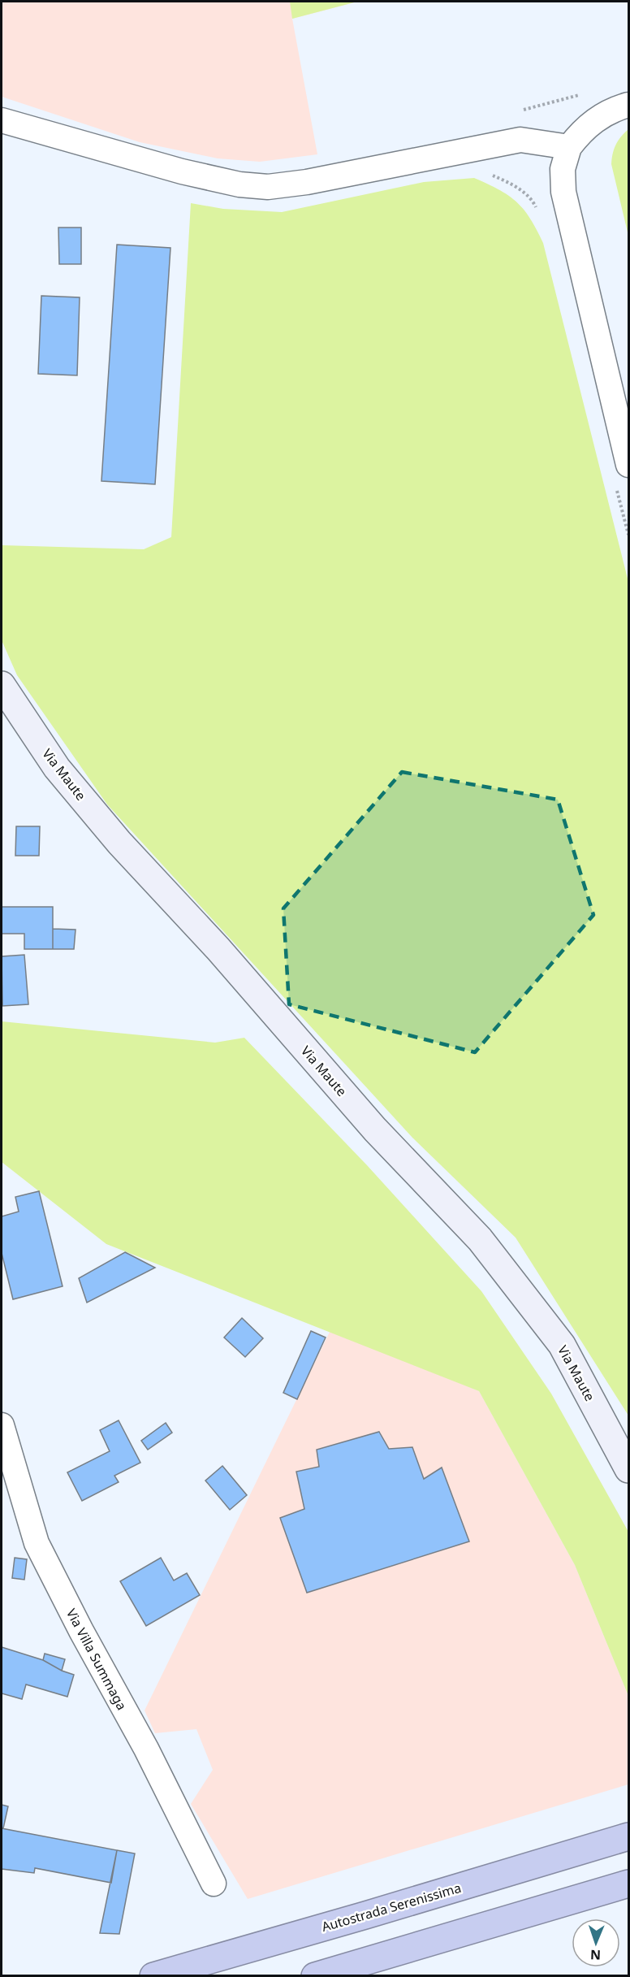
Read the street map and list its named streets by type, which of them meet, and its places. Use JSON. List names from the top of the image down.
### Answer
{
  "streets": {
    "highway": ["Autostrada Serenissima"],
    "street": ["Via Maute", "Via Villa Summaga"]
  },
  "north": "bottom"
}
